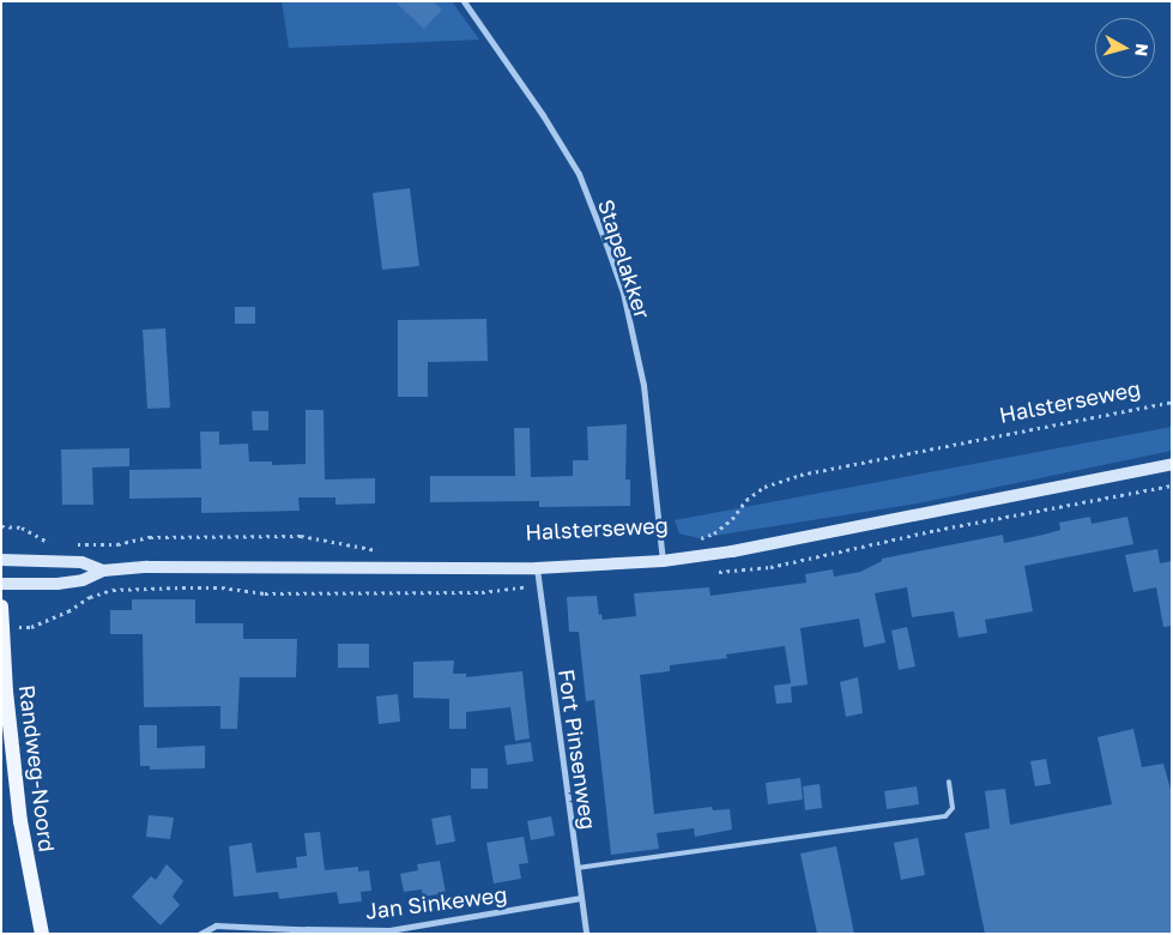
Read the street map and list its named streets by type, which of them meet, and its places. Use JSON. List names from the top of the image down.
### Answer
{
  "streets": {
    "main road": ["Halsterseweg", "Randweg-Noord"],
    "street": ["Stapelakker", "Fort Pinsenweg", "Jan Sinkeweg"]
  },
  "crossings": [
    ["Stapelakker", "Halsterseweg"],
    ["Halsterseweg", "Fort Pinsenweg"],
    ["Fort Pinsenweg", "Jan Sinkeweg"]
  ],
  "north": "right"
}
